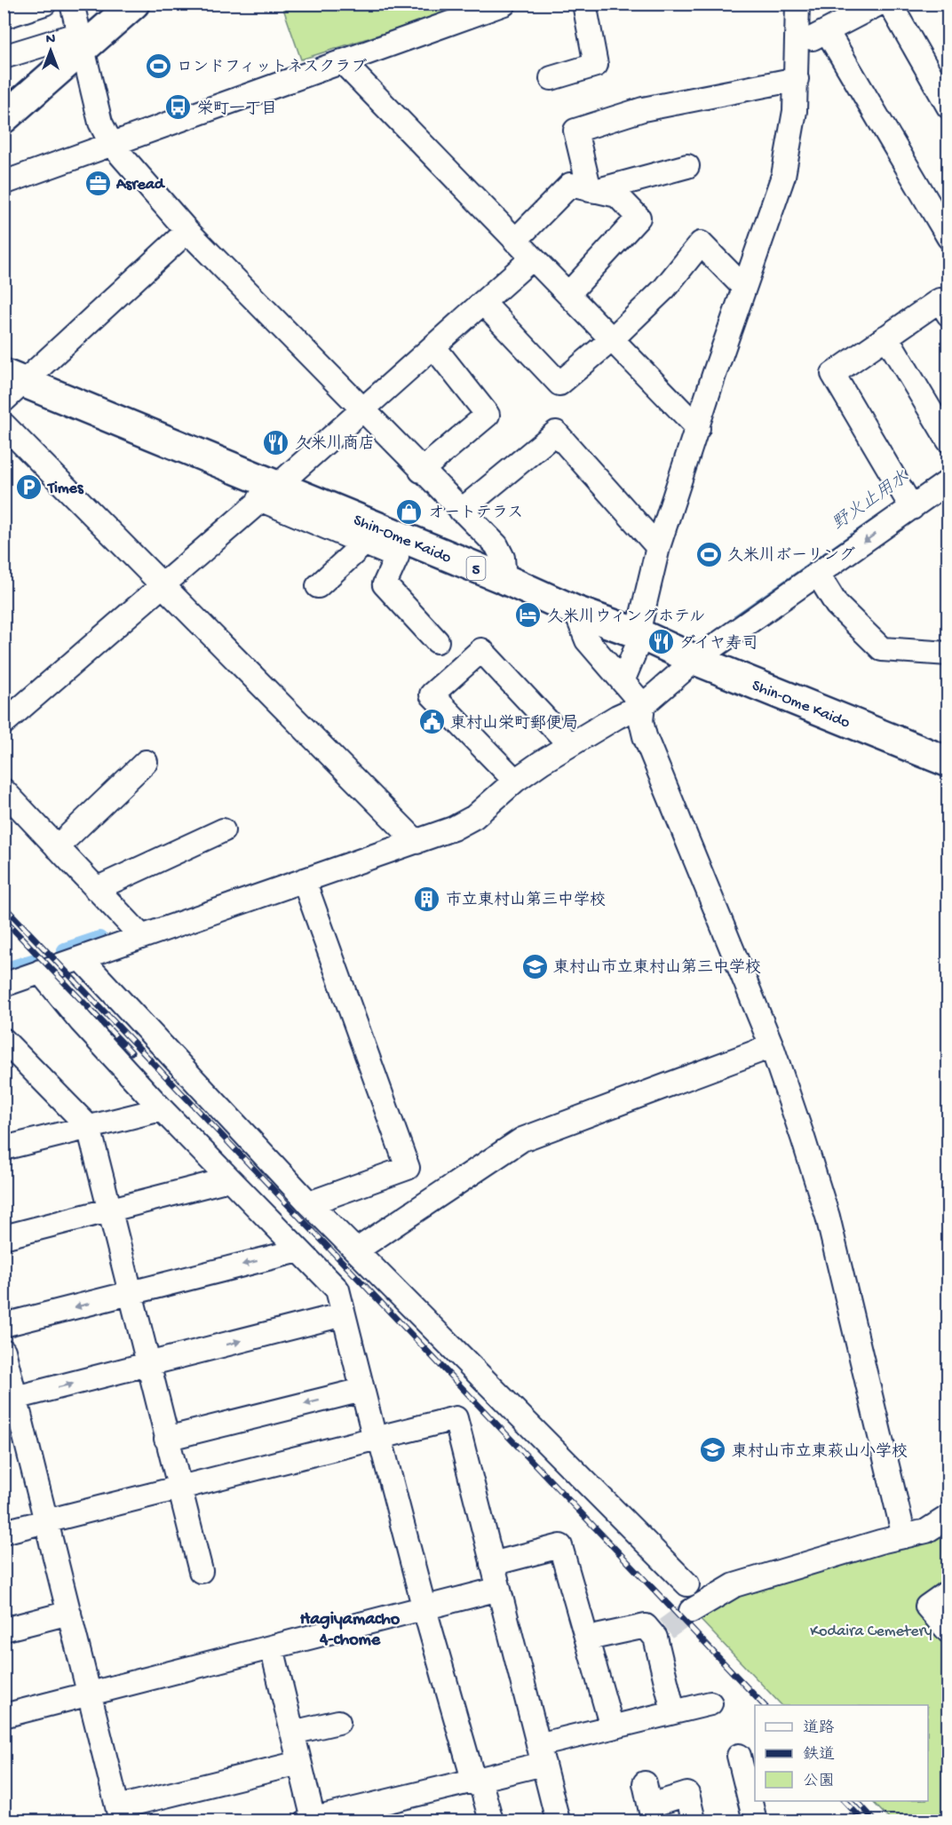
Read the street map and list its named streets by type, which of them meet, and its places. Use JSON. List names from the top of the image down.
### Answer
{
  "streets": {
    "main road": ["Shin-Ome Kaido", "5"]
  },
  "districts": ["Hagiyamacho 4-chome"],
  "water": ["野火止用水"],
  "parks": ["Kodaira Cemetery"],
  "places": {
    "sports": ["ロンドフィットネスクラブ", "久米川ボーリング"],
    "bus stop": ["栄町一丁目"],
    "office": ["Asread"],
    "restaurant": ["久米川商店", "ダイヤ寿司"],
    "parking": ["Times"],
    "shop": ["オートテラス"],
    "hotel": ["久米川ウィングホテル"],
    "public building": ["東村山栄町郵便局"],
    "building": ["市立東村山第三中学校"],
    "school or university": ["東村山市立東村山第三中学校", "東村山市立東萩山小学校"]
  },
  "legend": ["道路", "鉄道", "公園"],
  "north": "top"
}
